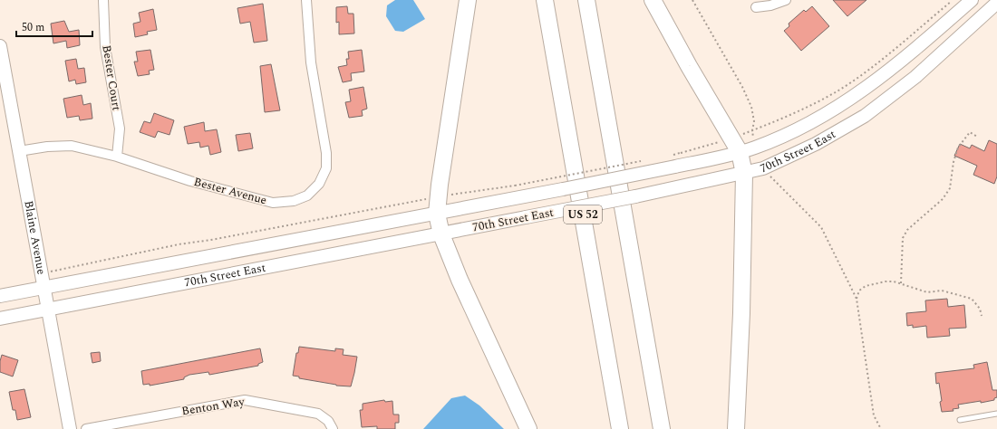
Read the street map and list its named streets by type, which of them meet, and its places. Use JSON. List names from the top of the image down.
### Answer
{
  "streets": {
    "highway": ["US 52"],
    "main road": ["70th Street East", "Blaine Avenue"],
    "street": ["Bester Court", "Bester Avenue", "Benton Way"]
  },
  "crossings": [
    ["Bester Court", "Bester Avenue"],
    ["70th Street East", "Blaine Avenue"],
    ["Bester Avenue", "Blaine Avenue"]
  ],
  "scale_bar": "50 m"
}
